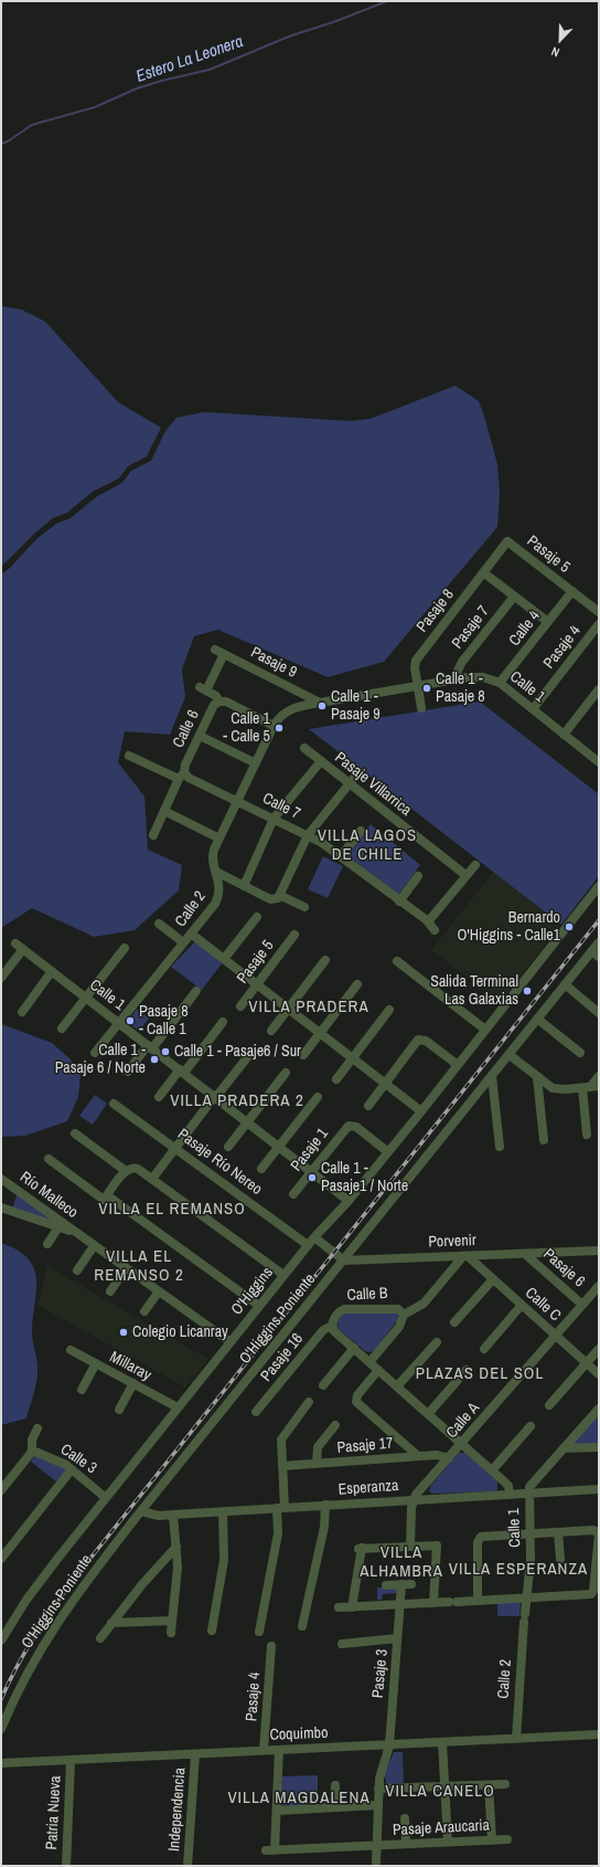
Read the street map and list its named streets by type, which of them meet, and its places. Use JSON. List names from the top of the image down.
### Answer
{
  "streets": {
    "street": [
      "Pasaje 5",
      "Pasaje 8",
      "Pasaje 7",
      "Calle 4",
      "Pasaje 4",
      "Pasaje 9",
      "Calle 1",
      "Calle 6",
      "Pasaje Villarrica",
      "Calle 7",
      "Calle 2",
      "Pasaje 1",
      "Pasaje Río Nereo",
      "Río Malleco",
      "Porvenir",
      "Pasaje 6",
      "O'Higgins",
      "Calle B",
      "Calle C",
      "O'Higgins Poniente",
      "Pasaje 16",
      "Millaray",
      "Calle A",
      "Pasaje 17",
      "Calle 3",
      "Esperanza",
      "Pasaje 3",
      "Coquimbo",
      "Independencia",
      "Patria Nueva",
      "Pasaje Araucaria"
    ]
  },
  "crossings": [
    ["Pasaje 5", "Pasaje 8"],
    ["Pasaje 5", "Calle 4"],
    ["Pasaje 8", "Calle 1"],
    ["Pasaje 7", "Calle 1"],
    ["Calle 4", "Calle 1"],
    ["Pasaje 4", "Calle 1"],
    ["Pasaje 4", "Coquimbo"],
    ["Pasaje 9", "Calle 1"],
    ["Calle 1", "Calle 2"],
    ["Calle 1", "Pasaje 1"],
    ["Calle 1", "O'Higgins"],
    ["Calle 1", "Esperanza"],
    ["Calle 6", "Calle 7"],
    ["Calle 7", "Calle 2"],
    ["Calle 2", "Coquimbo"],
    ["Pasaje 1", "O'Higgins"],
    ["Pasaje Río Nereo", "O'Higgins"],
    ["Río Malleco", "O'Higgins"],
    ["Porvenir", "Pasaje 6"],
    ["Porvenir", "Calle C"],
    ["Porvenir", "O'Higgins Poniente"],
    ["Pasaje 6", "Calle A"],
    ["O'Higgins", "Millaray"],
    ["O'Higgins", "Calle 3"],
    ["Calle B", "Pasaje 16"],
    ["Calle C", "Calle A"],
    ["O'Higgins Poniente", "Esperanza"],
    ["Calle A", "Pasaje 17"],
    ["Calle A", "Esperanza"],
    ["Pasaje 3", "Coquimbo"],
    ["Pasaje 3", "Pasaje Araucaria"],
    ["Coquimbo", "Independencia"],
    ["Coquimbo", "Patria Nueva"]
  ],
  "districts": [
    "VILLA LAGOS DE CHILE",
    "VILLA PRADERA",
    "VILLA PRADERA 2",
    "VILLA EL REMANSO",
    "VILLA EL REMANSO 2",
    "PLAZAS DEL SOL",
    "VILLA ALHAMBRA",
    "VILLA ESPERANZA",
    "VILLA CANELO",
    "VILLA MAGDALENA"
  ],
  "water": ["Estero La Leonera"],
  "places": [
    "Calle 1 - Pasaje 8",
    "Calle 1 - Pasaje 9",
    "Calle 1 - Calle 5",
    "Bernardo O'Higgins - Calle1",
    "Salida Terminal Las Galaxias",
    "Pasaje 8 - Calle 1",
    "Calle 1 - Pasaje6 / Sur",
    "Calle 1 - Pasaje 6 / Norte",
    "Calle 1 - Pasaje1 / Norte",
    "Colegio Licanray"
  ],
  "north": "bottom left"
}
